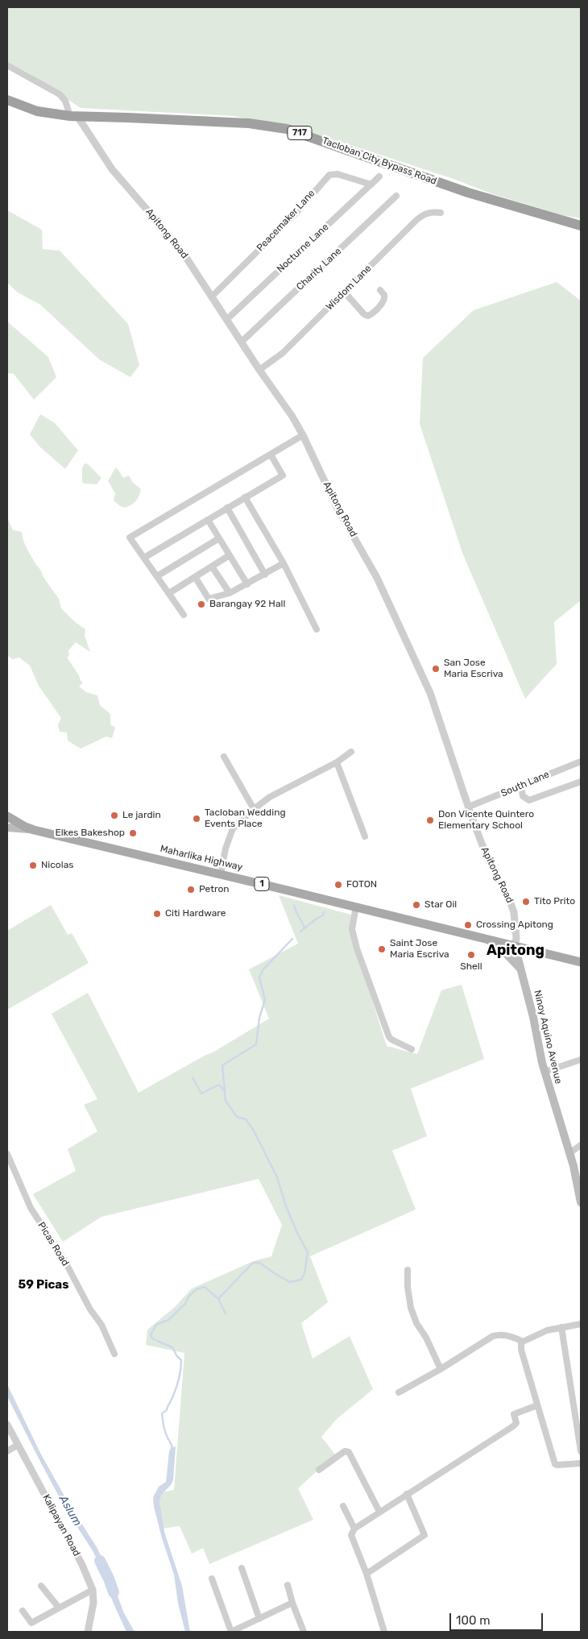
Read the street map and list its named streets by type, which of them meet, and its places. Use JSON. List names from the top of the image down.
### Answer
{
  "streets": {
    "highway": ["717", "Tacloban City Bypass Road"],
    "main road": ["Maharlika Highway", "1", "Ninoy Aquino Avenue"],
    "street": [
      "Peacemaker Lane",
      "Apitong Road",
      "Nocturne Lane",
      "Charity Lane",
      "Wisdom Lane",
      "South Lane",
      "Picas Road",
      "Kalipayan Road"
    ]
  },
  "crossings": [
    ["Tacloban City Bypass Road", "Apitong Road"],
    ["Peacemaker Lane", "Apitong Road"],
    ["Peacemaker Lane", "Nocturne Lane"],
    ["Apitong Road", "Nocturne Lane"],
    ["Apitong Road", "Charity Lane"],
    ["Apitong Road", "Wisdom Lane"],
    ["Apitong Road", "South Lane"],
    ["Apitong Road", "Maharlika Highway"],
    ["Apitong Road", "Ninoy Aquino Avenue"],
    ["Maharlika Highway", "Ninoy Aquino Avenue"]
  ],
  "districts": ["Apitong", "59 Picas"],
  "water": ["Aslum"],
  "places": [
    "Barangay 92 Hall",
    "San Jose Maria Escriva",
    "Le jardin",
    "Tacloban Wedding Events Place",
    "Don Vicente Quintero Elementary School",
    "Elkes Bakeshop",
    "Nicolas",
    "FOTON",
    "Petron",
    "Tito Prito",
    "Star Oil",
    "Citi Hardware",
    "Crossing Apitong",
    "Saint Jose Maria Escriva",
    "Shell"
  ],
  "scale_bar": "100 m"
}
